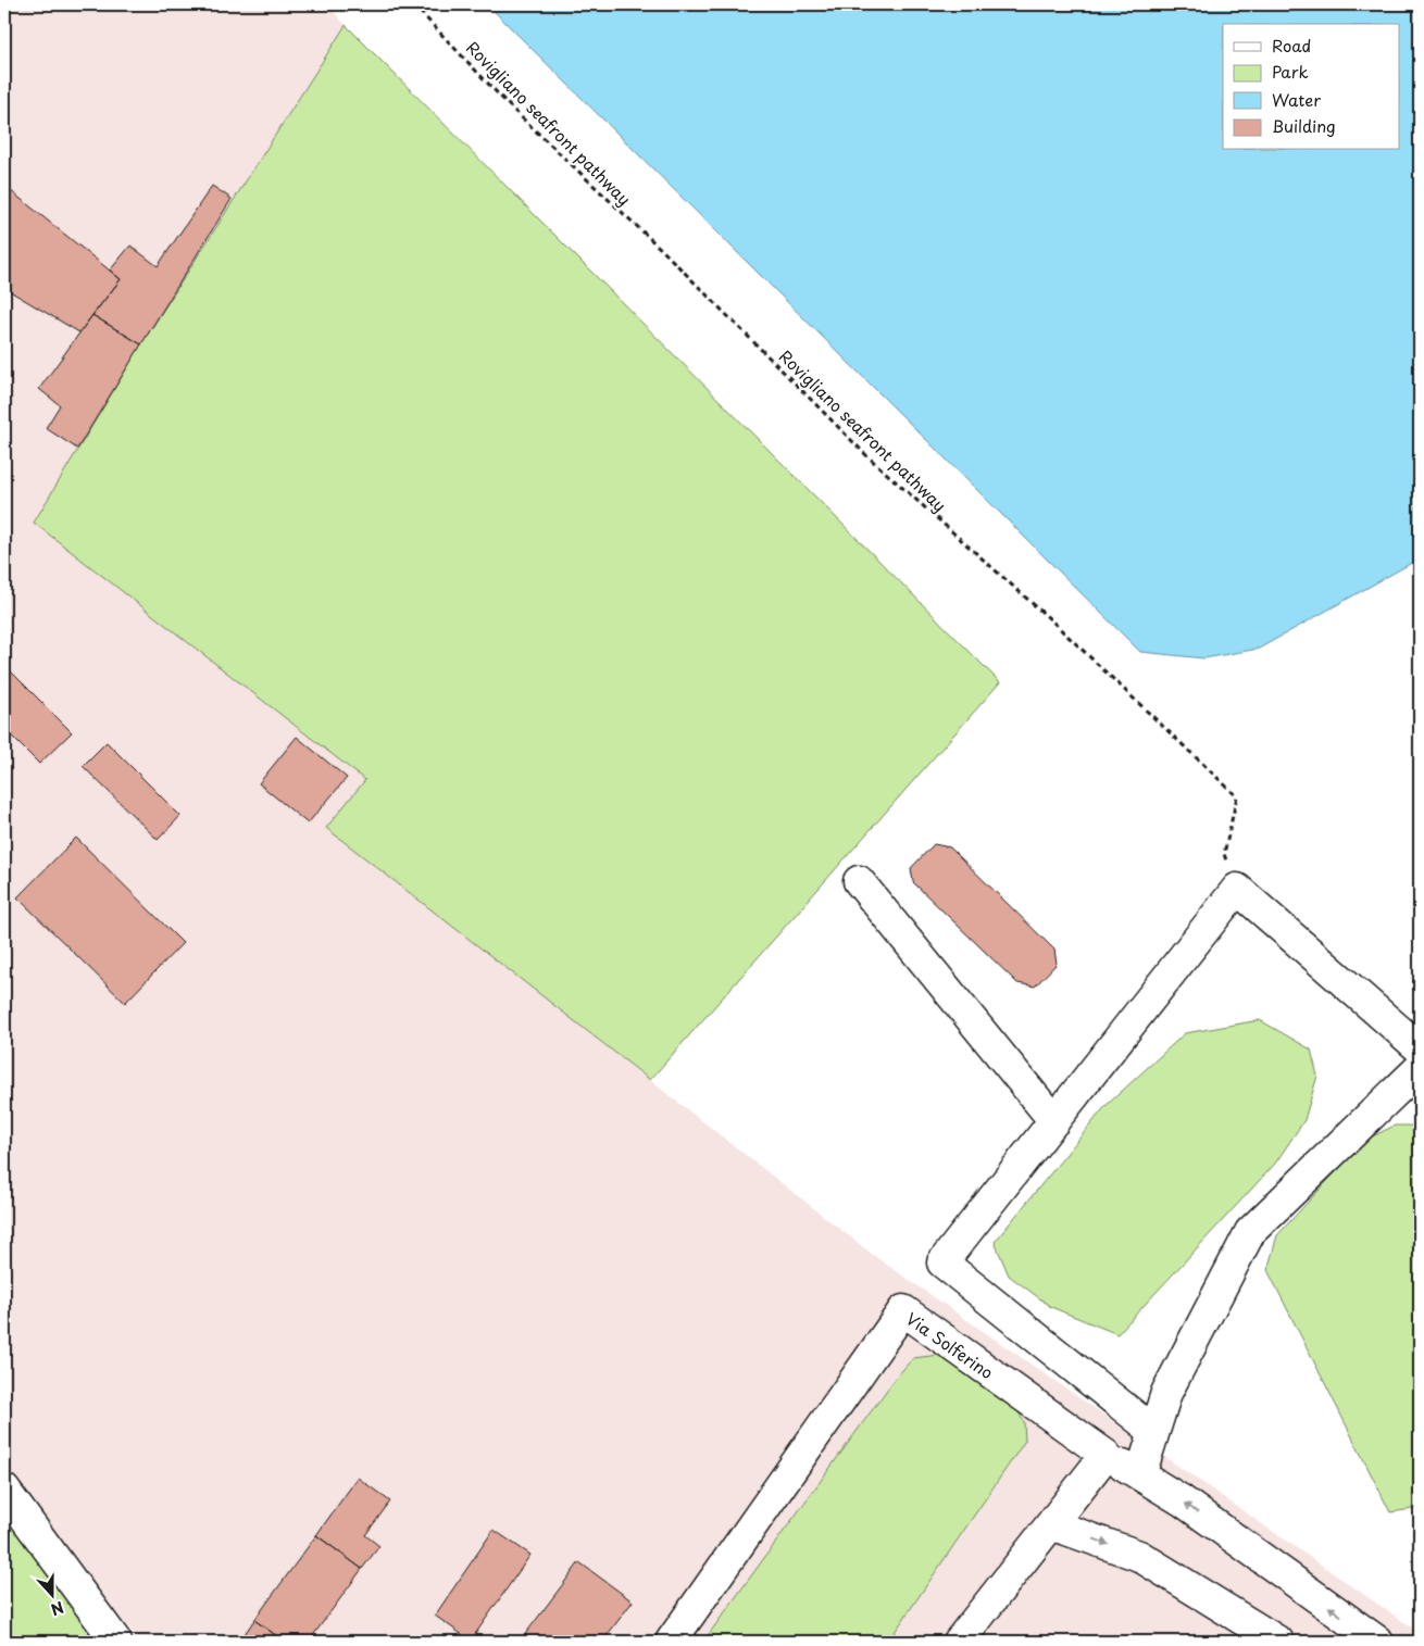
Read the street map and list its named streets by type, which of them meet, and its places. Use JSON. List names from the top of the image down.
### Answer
{
  "streets": {
    "street": ["Via Solferino"],
    "path": ["Rovigliano seafront pathway"]
  },
  "legend": [
    "Road",
    "Park",
    "Water",
    "Building"
  ],
  "north": "bottom"
}
